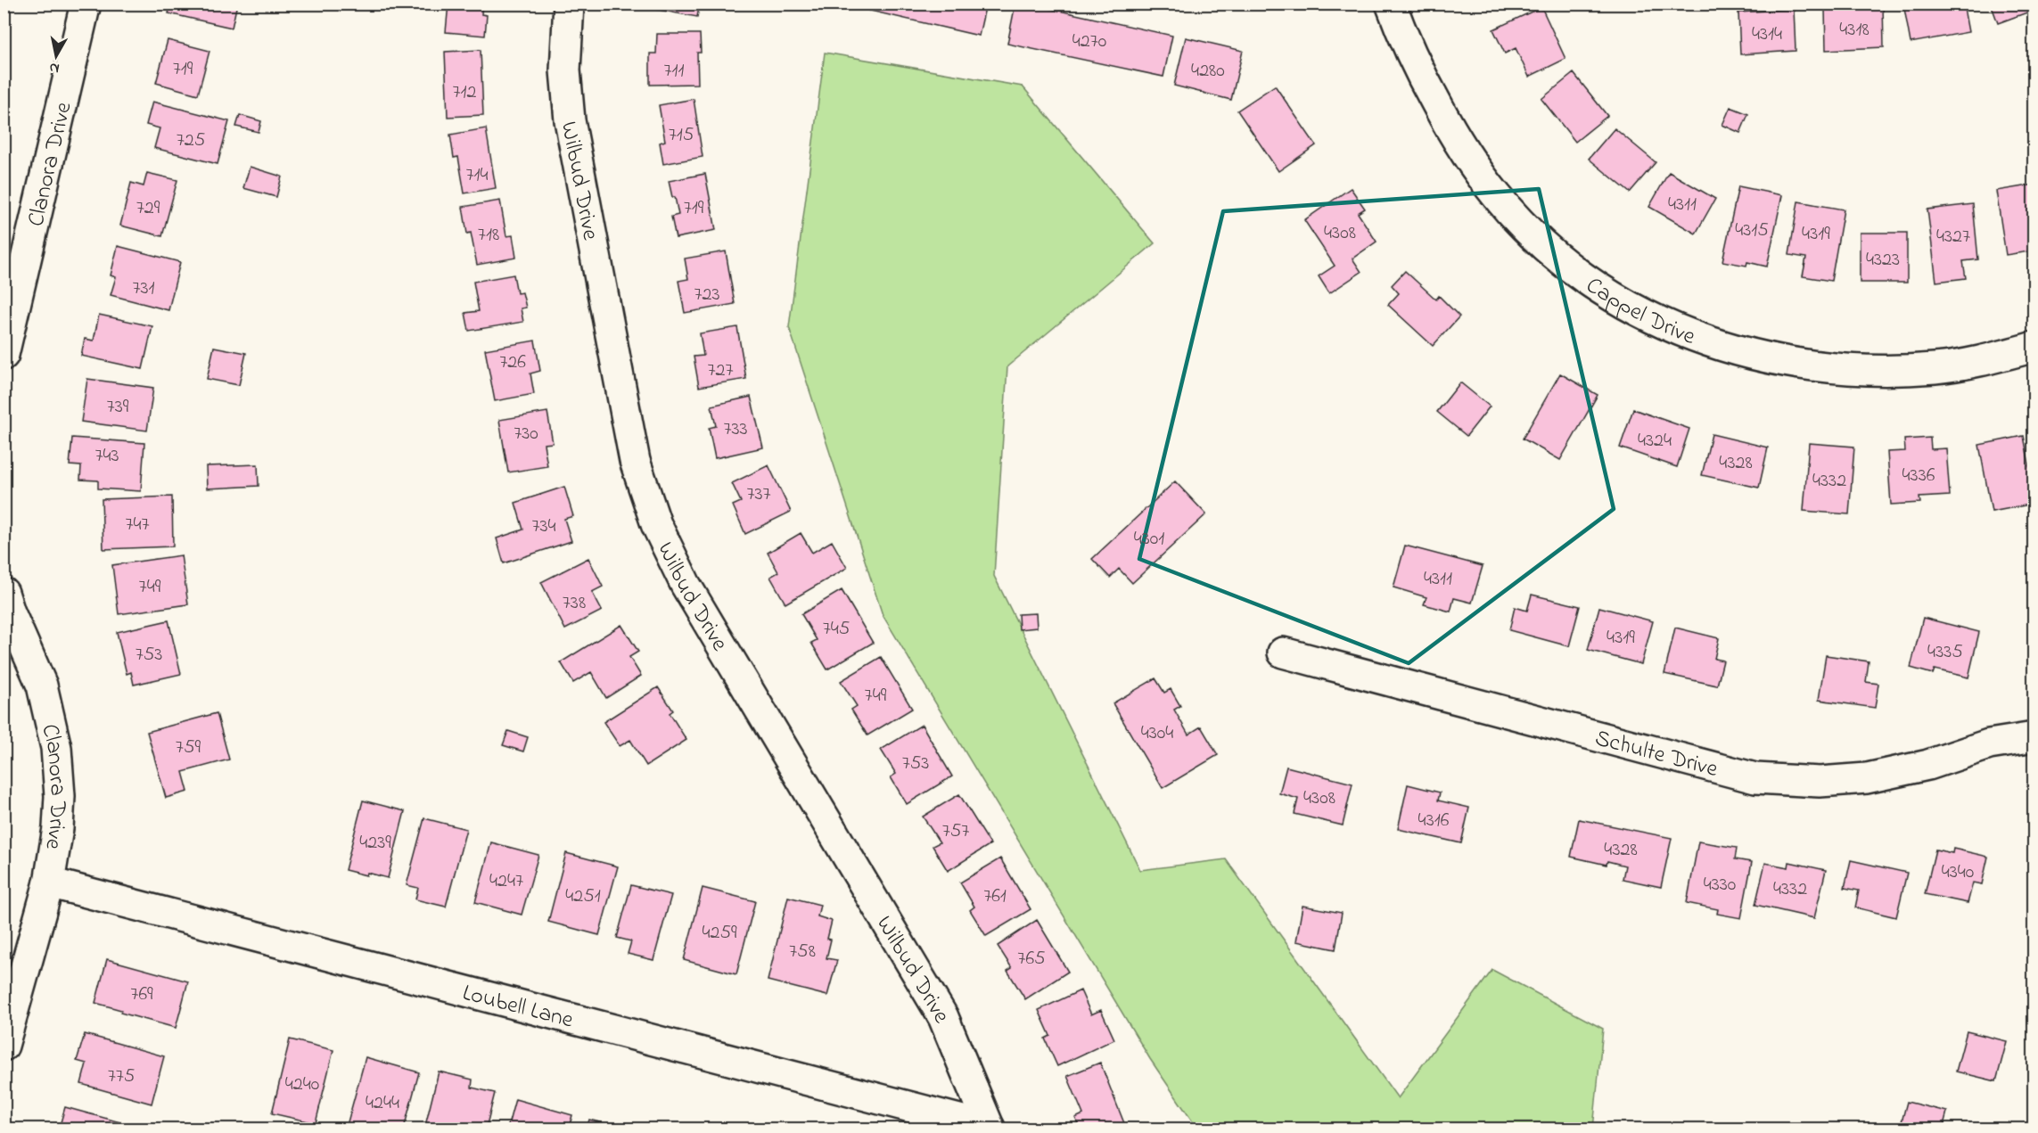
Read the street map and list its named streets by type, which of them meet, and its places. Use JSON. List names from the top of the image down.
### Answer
{
  "streets": {
    "street": [
      "Clanora Drive",
      "Wilbud Drive",
      "Cappel Drive",
      "Schulte Drive",
      "Loubell Lane"
    ]
  },
  "crossings": [
    ["Clanora Drive", "Loubell Lane"],
    ["Wilbud Drive", "Loubell Lane"]
  ],
  "house_numbers": [
    "4318",
    "4314",
    "4270",
    "719",
    "711",
    "4280",
    "712",
    "715",
    "725",
    "714",
    "4311",
    "729",
    "719",
    "4315",
    "4308",
    "4319",
    "718",
    "4327",
    "4323",
    "731",
    "723",
    "726",
    "727",
    "739",
    "733",
    "730",
    "4324",
    "743",
    "4328",
    "4336",
    "4332",
    "737",
    "747",
    "734",
    "4301",
    "4311",
    "749",
    "738",
    "745",
    "4319",
    "4335",
    "753",
    "749",
    "4304",
    "759",
    "753",
    "4308",
    "4316",
    "757",
    "4239",
    "4328",
    "4340",
    "4247",
    "4330",
    "4332",
    "4251",
    "761",
    "4259",
    "758",
    "765",
    "769",
    "775",
    "4240",
    "4244"
  ],
  "north": "bottom"
}
